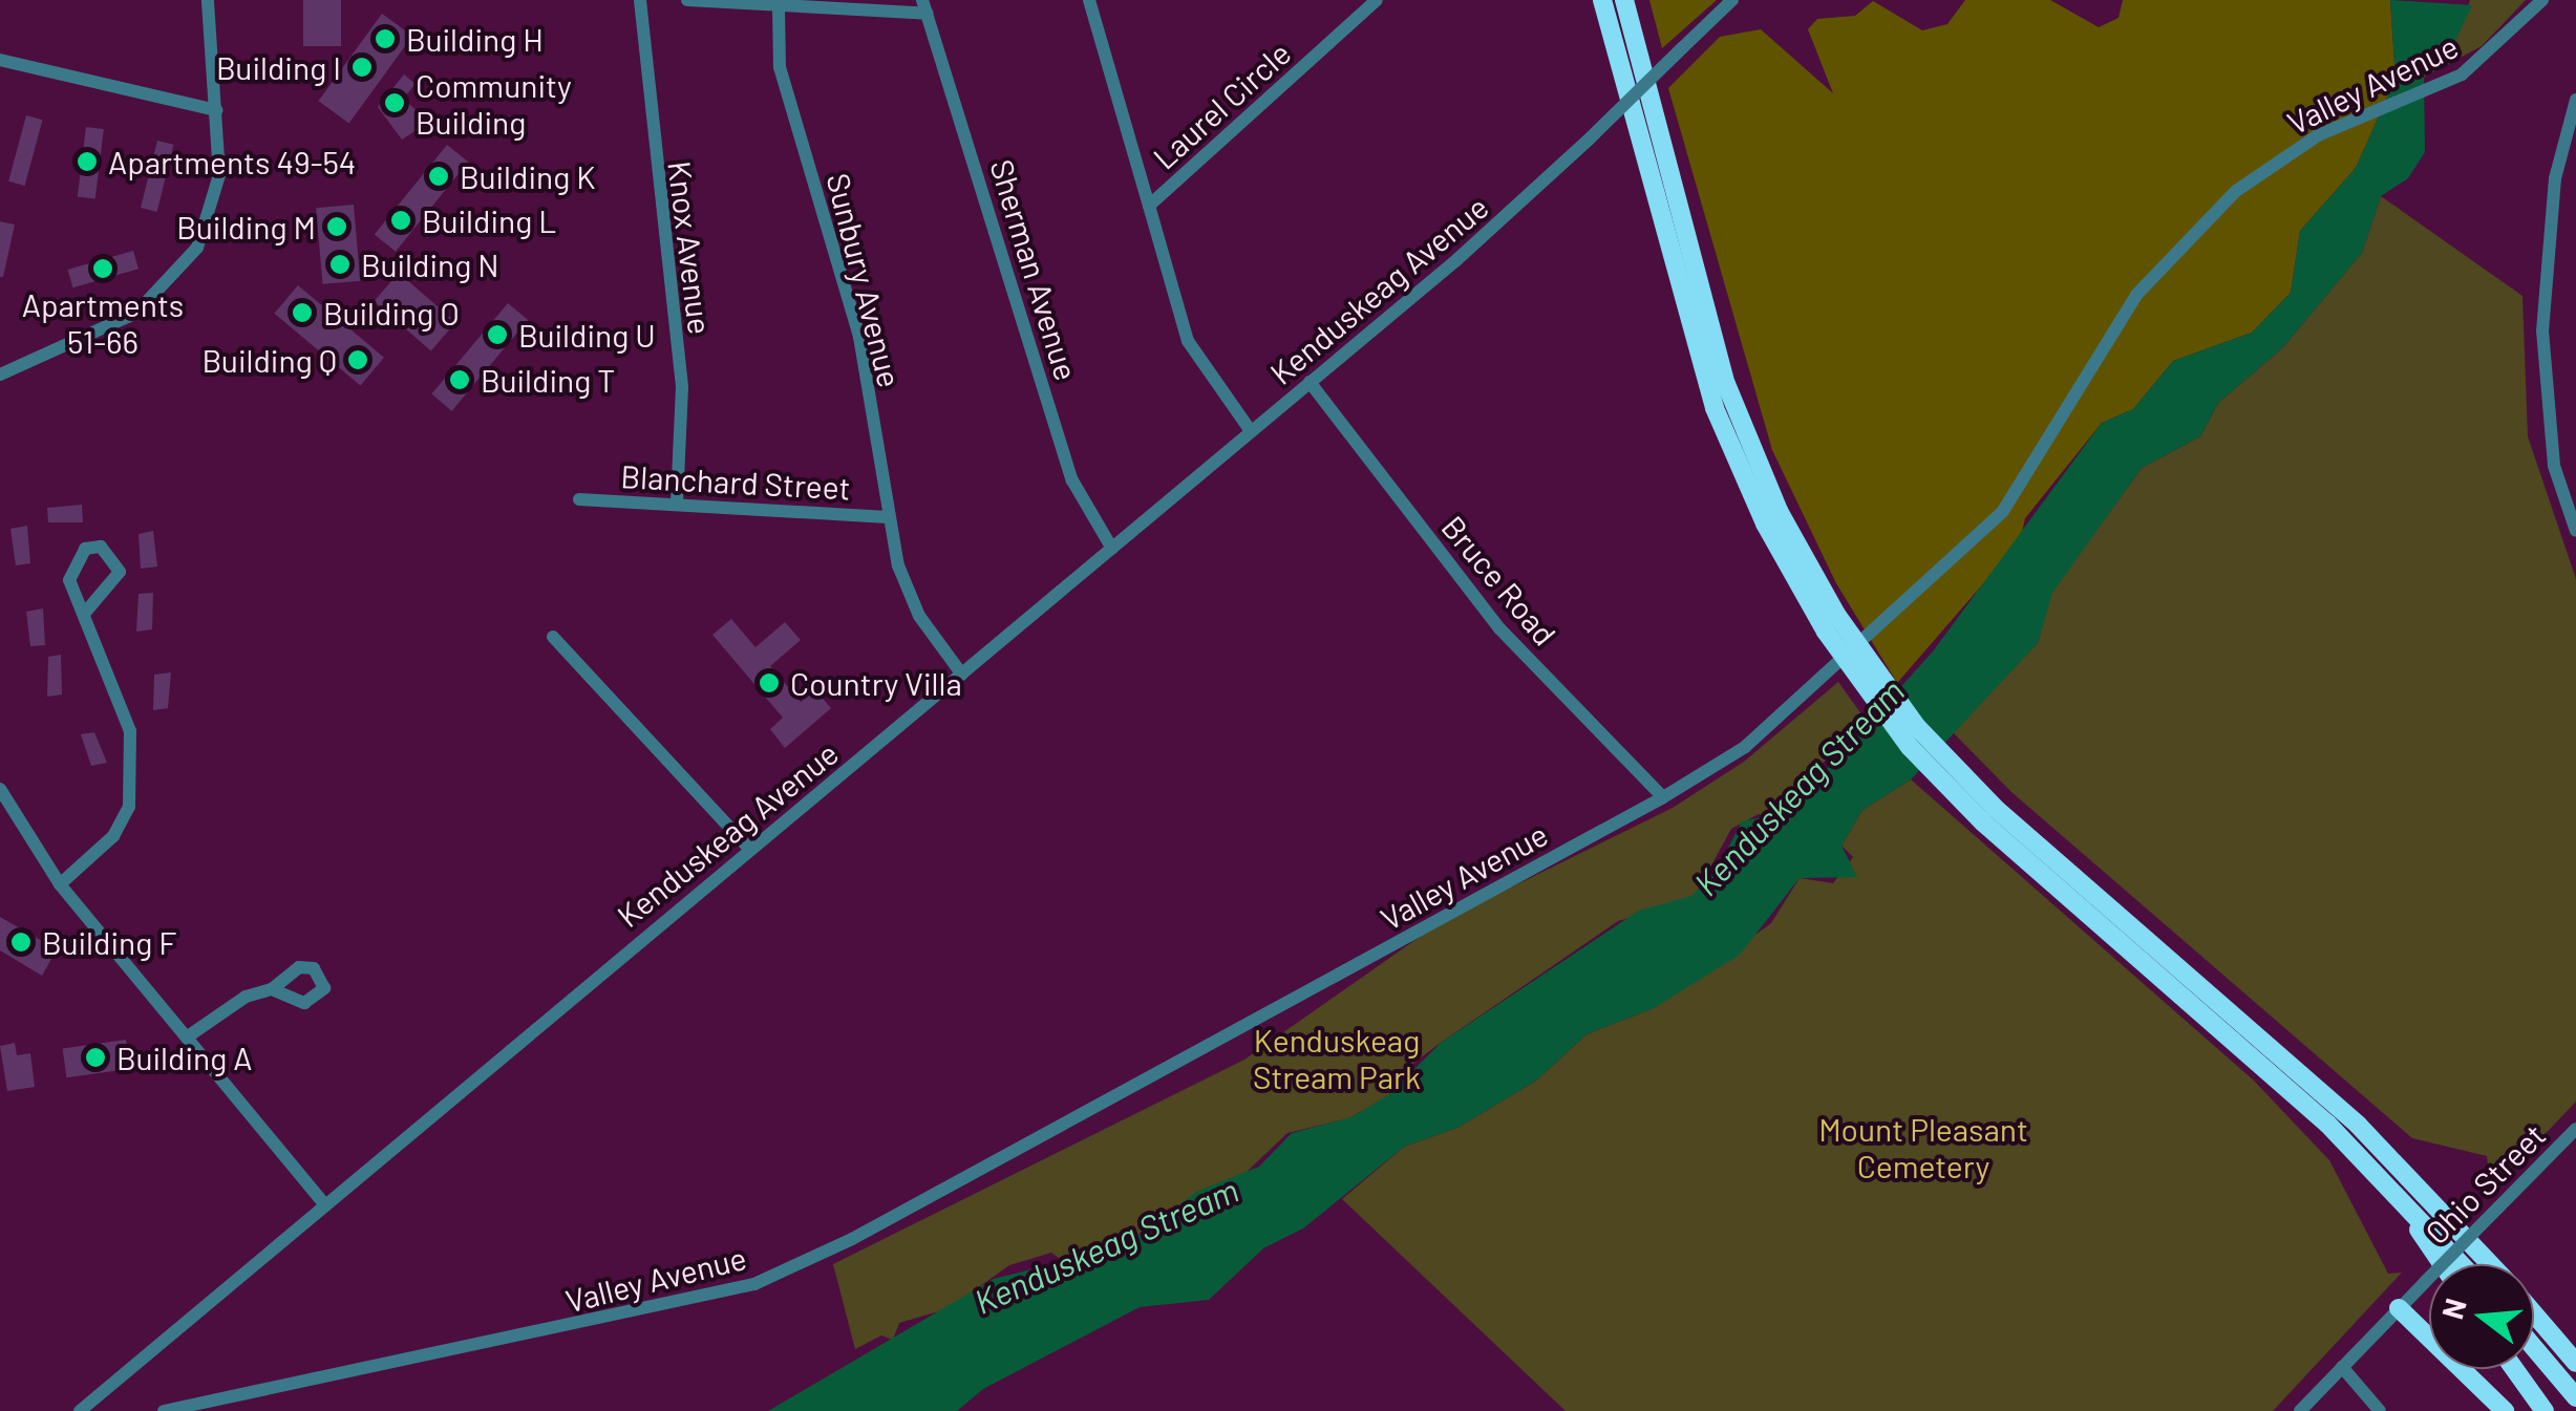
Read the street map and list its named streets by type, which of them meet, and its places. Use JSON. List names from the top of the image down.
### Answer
{
  "streets": {
    "street": [
      "Valley Avenue",
      "Laurel Circle",
      "Knox Avenue",
      "Sherman Avenue",
      "Sunbury Avenue",
      "Kenduskeag Avenue",
      "Blanchard Street",
      "Bruce Road",
      "Ohio Street"
    ]
  },
  "crossings": [
    ["Valley Avenue", "Bruce Road"],
    ["Laurel Circle", "Kenduskeag Avenue"],
    ["Knox Avenue", "Blanchard Street"],
    ["Sherman Avenue", "Kenduskeag Avenue"],
    ["Sunbury Avenue", "Kenduskeag Avenue"],
    ["Sunbury Avenue", "Blanchard Street"],
    ["Kenduskeag Avenue", "Bruce Road"]
  ],
  "water": ["Kenduskeag Stream"],
  "parks": ["Kenduskeag Stream Park", "Mount Pleasant Cemetery"],
  "places": [
    "Building H",
    "Building I",
    "Community Building",
    "Apartments 49-54",
    "Building K",
    "Building L",
    "Building M",
    "Building N",
    "Apartments 51-66",
    "Building O",
    "Building U",
    "Building Q",
    "Building T",
    "Country Villa",
    "Building F",
    "Building A"
  ],
  "north": "left"
}
